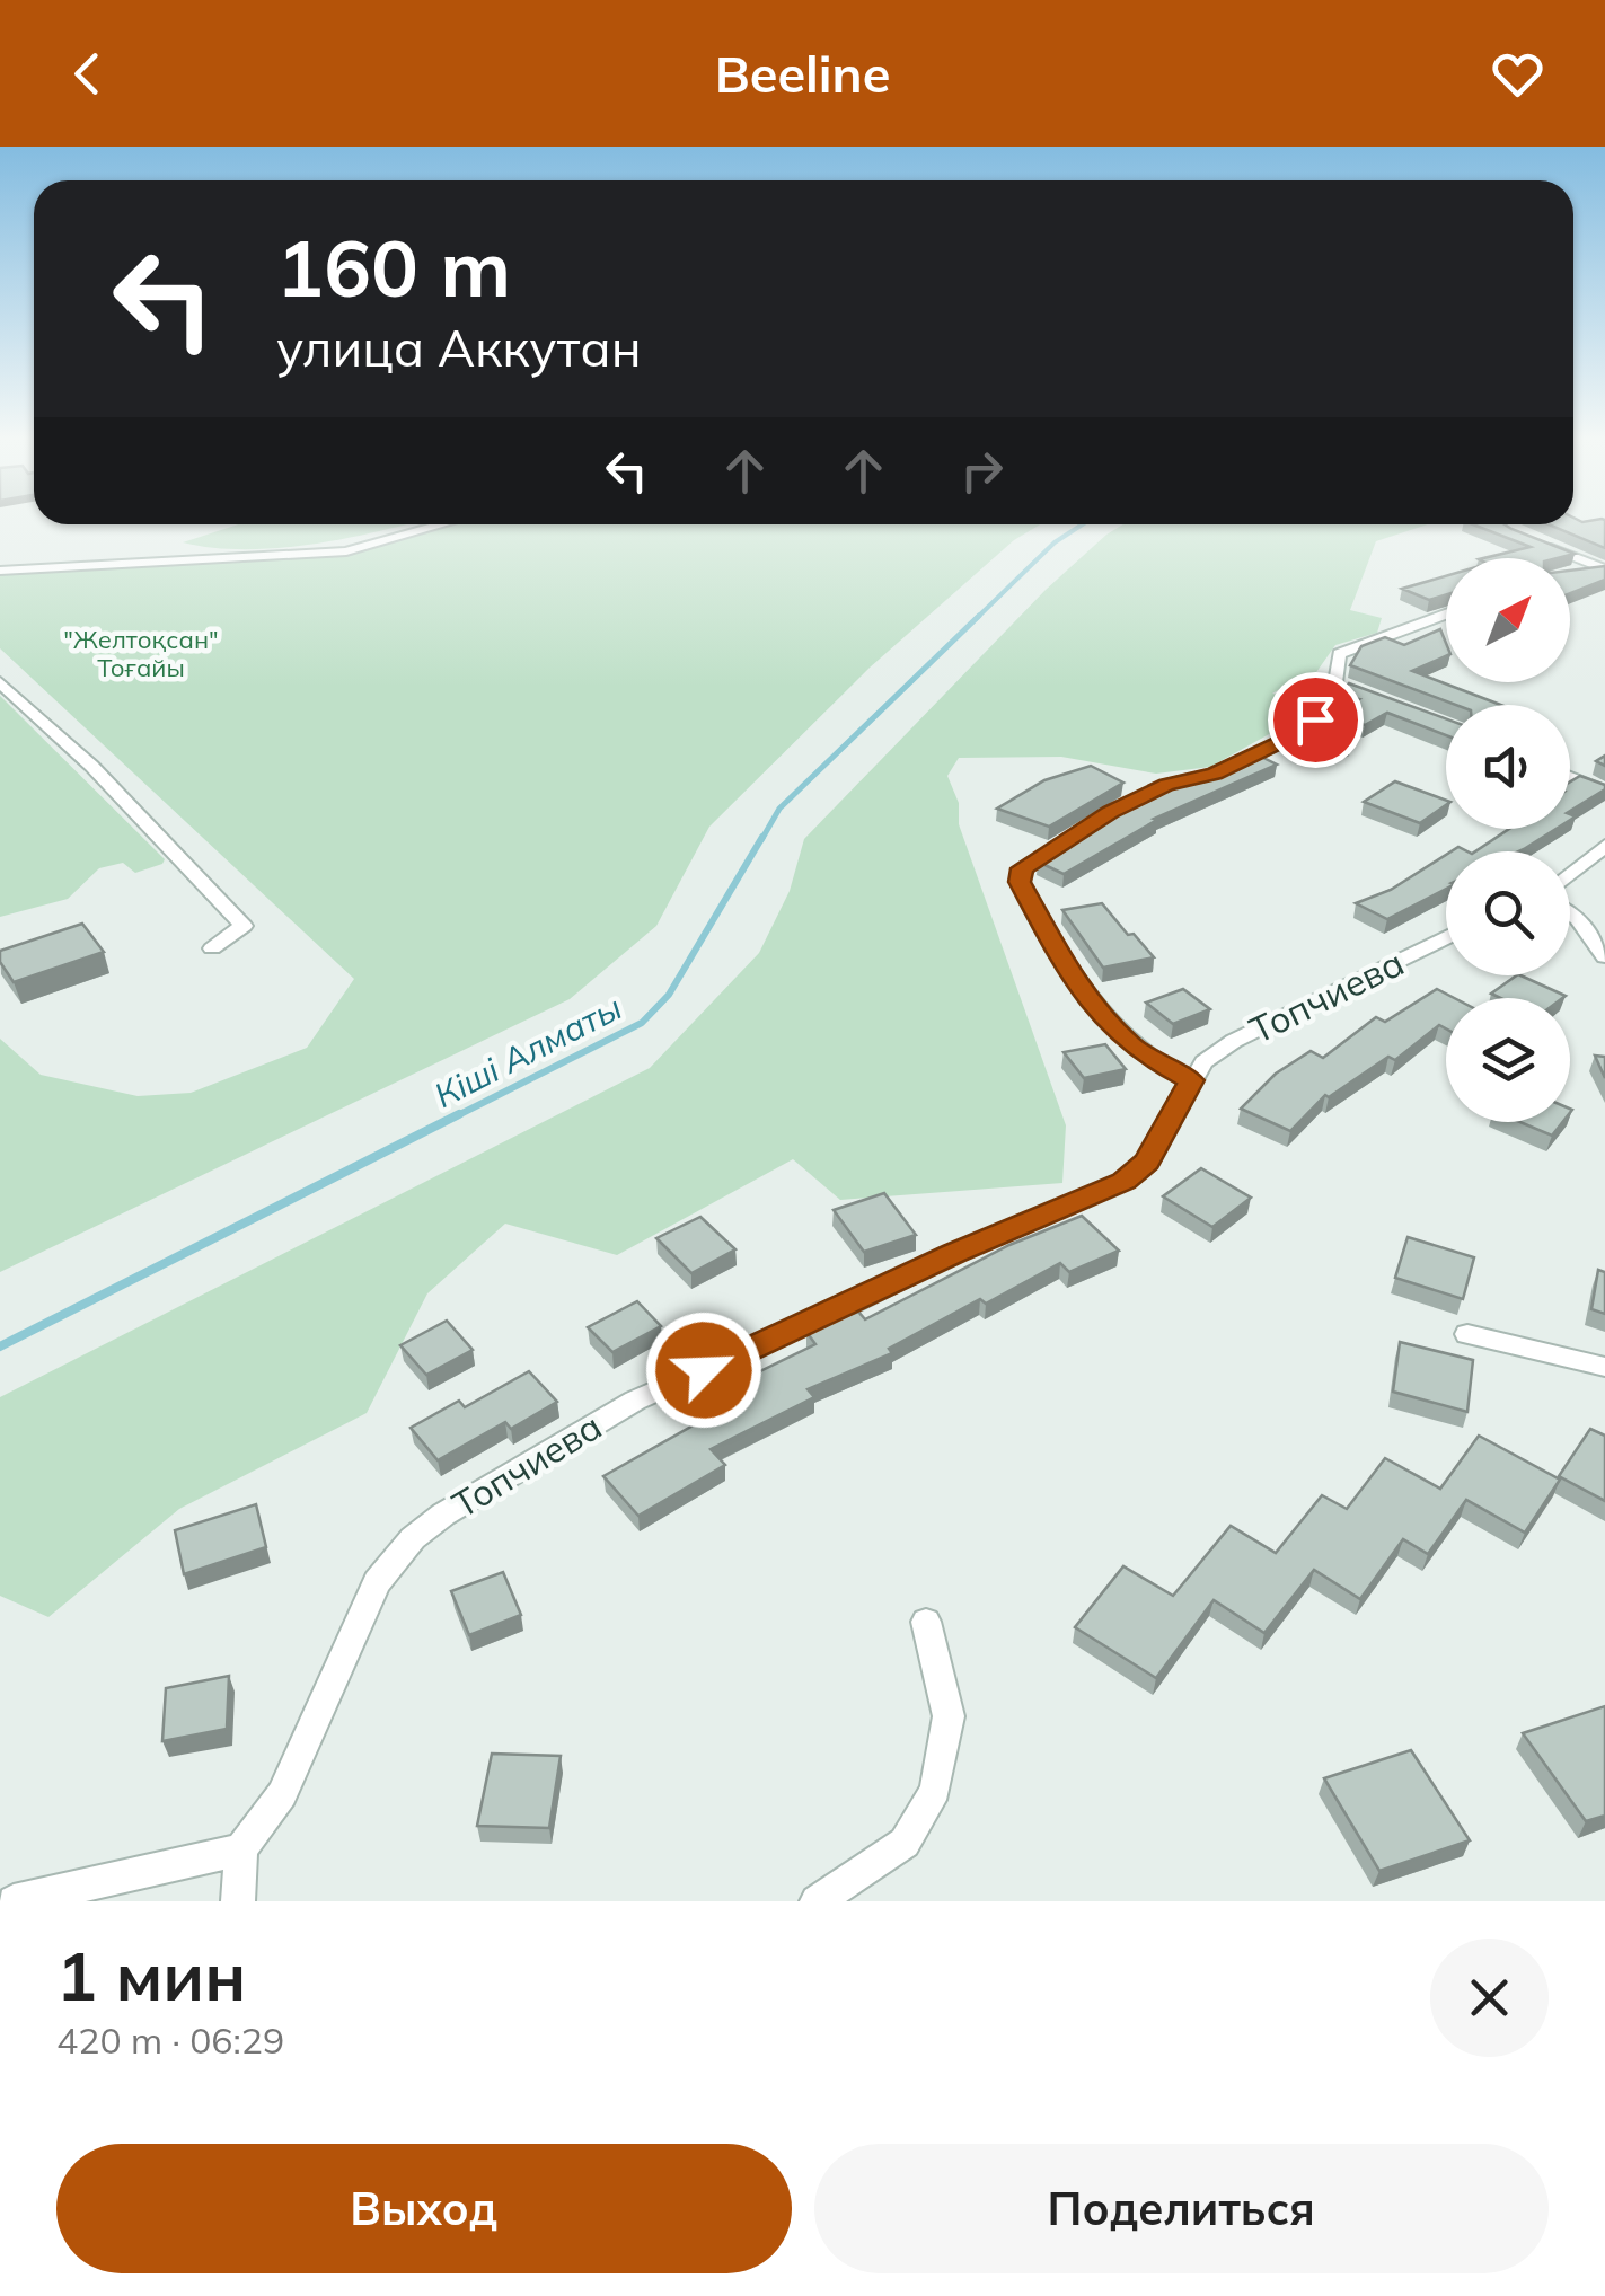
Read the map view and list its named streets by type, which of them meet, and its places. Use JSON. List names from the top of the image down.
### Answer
{
  "streets": {
    "street": ["Топчиева"]
  },
  "water": ["Кіші Алматы"],
  "parks": ["\"Желтоқсан\" Тоғайы"],
  "north": "top right",
  "page": {
    "header": "Beeline",
    "turn": ["160 m", "улица Аккутан"],
    "heading": ["1 мин", "420 m · 06:29"],
    "buttons": ["Выход", "Поделиться"]
  }
}
